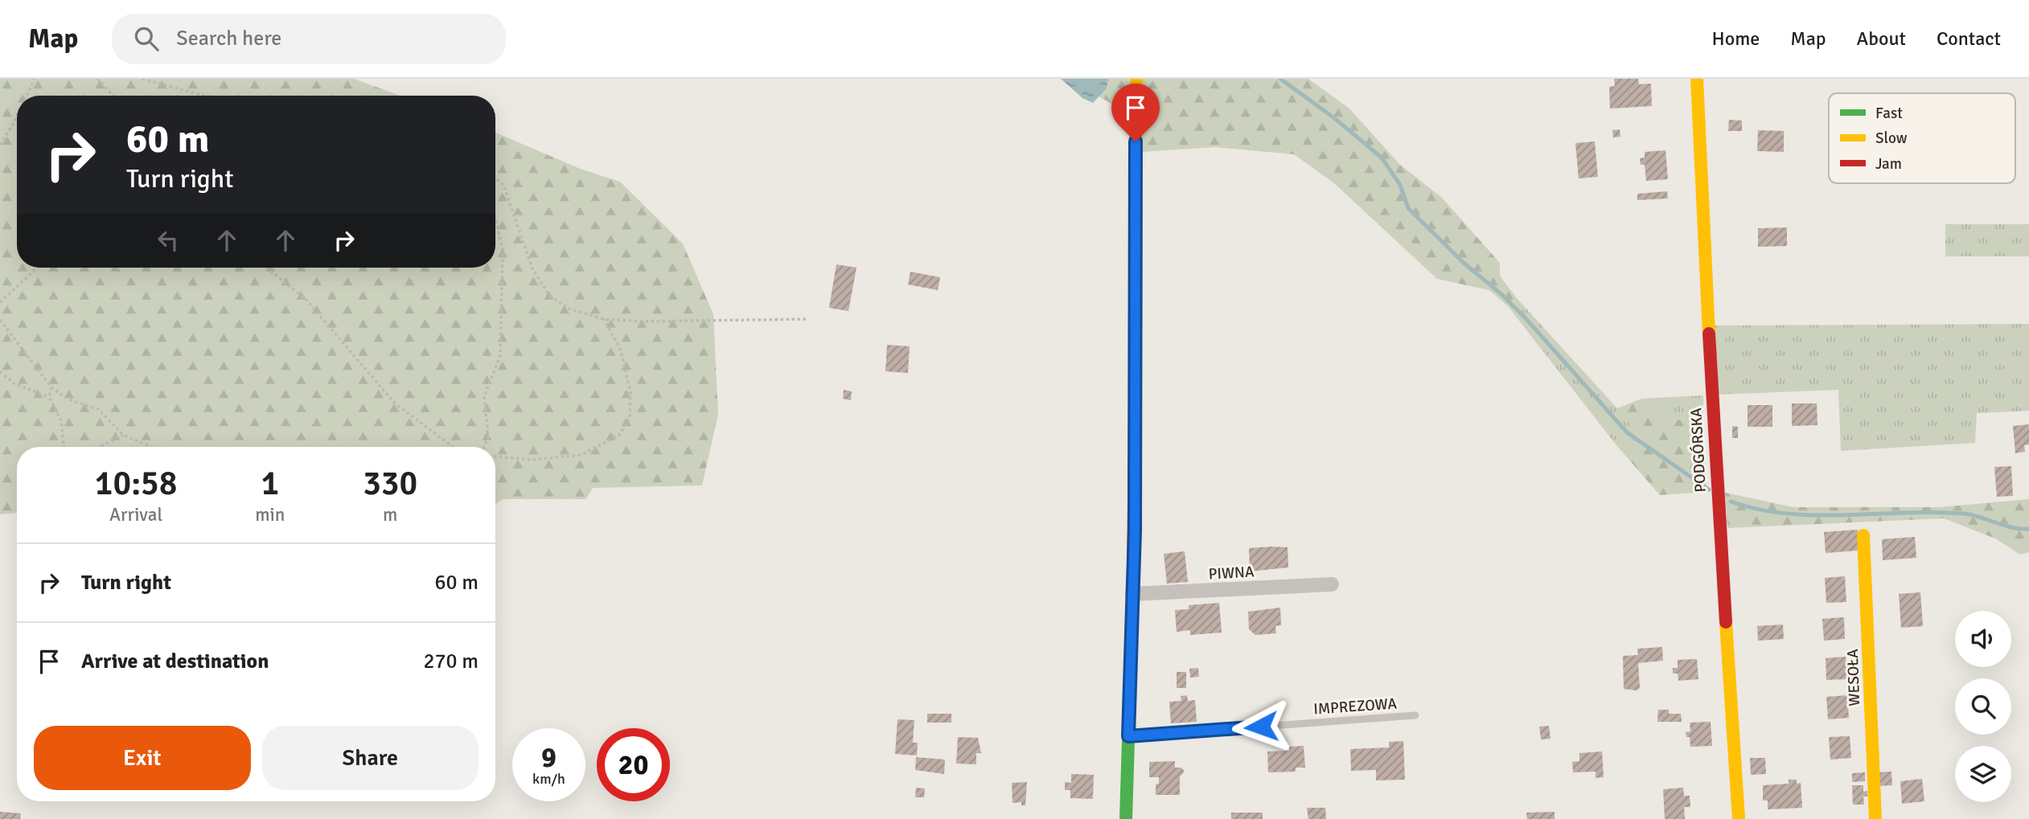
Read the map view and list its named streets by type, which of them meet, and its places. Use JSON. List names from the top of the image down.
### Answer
{
  "streets": {
    "street": ["PODGÓRSKA", "PIWNA", "WESOŁA"],
    "lane": ["IMPREZOWA"]
  },
  "legend": ["Fast", "Slow", "Jam"],
  "page": {
    "header": "Map",
    "search": "Search here",
    "nav": [
      "Home",
      "Map",
      "About",
      "Contact"
    ],
    "turn": ["60 m", "Turn right"],
    "eta": [
      "10:58",
      "Arrival",
      "1",
      "min",
      "330",
      "m"
    ],
    "list": [
      {
        "name": "Turn right",
        "value": "60 m"
      },
      {
        "name": "Arrive at destination",
        "value": "270 m"
      }
    ],
    "buttons": ["Exit", "Share"],
    "speed": "9 km/h",
    "limit": "20"
  }
}
